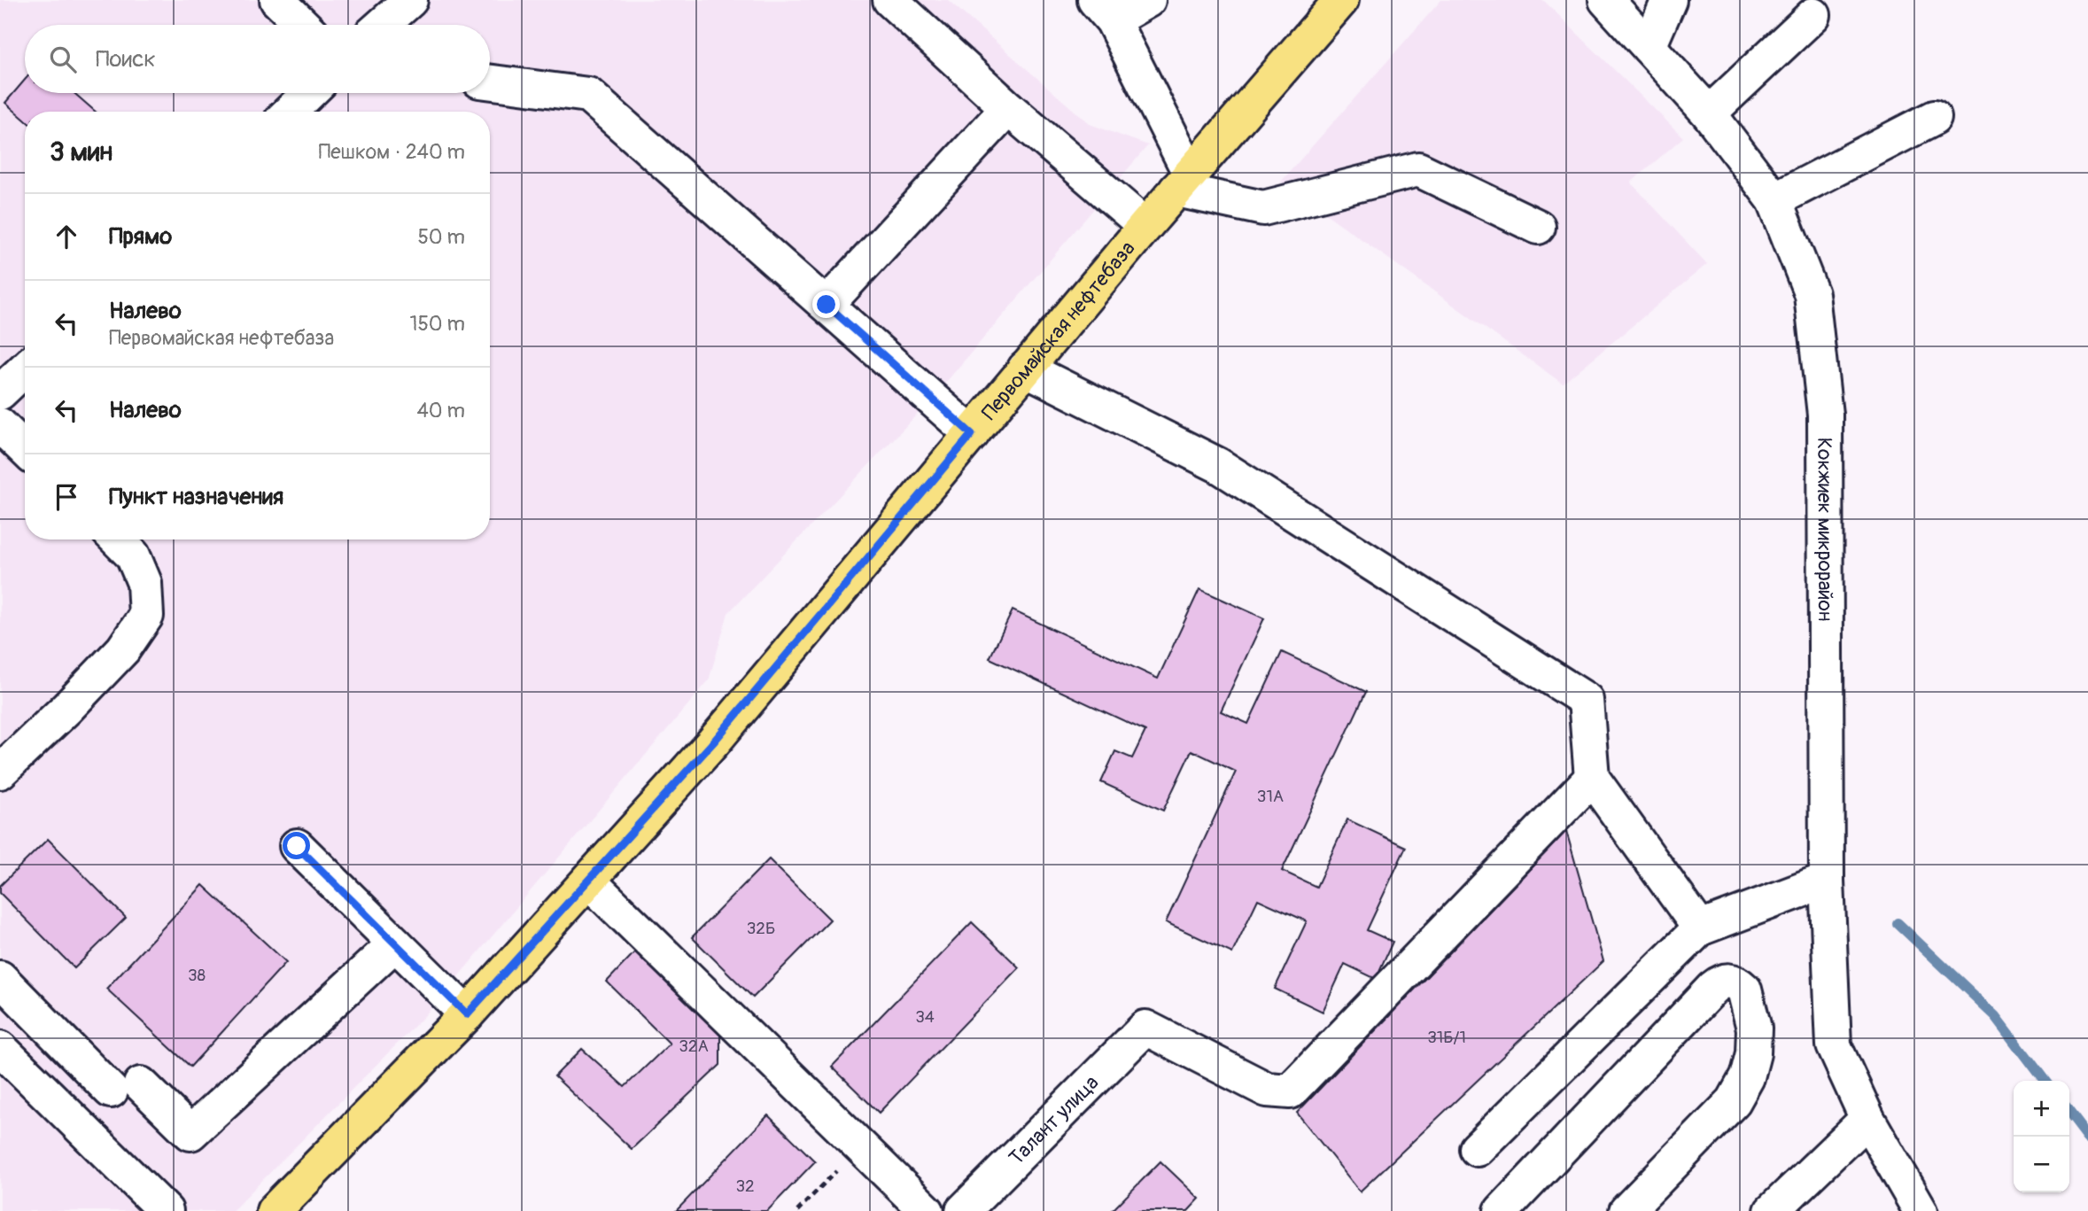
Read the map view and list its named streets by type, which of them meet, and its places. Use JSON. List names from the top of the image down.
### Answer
{
  "streets": {
    "main road": ["Первомайская нефтебаза"],
    "street": ["Кокжиек микрорайон", "Талант улица"]
  },
  "house_numbers": [
    "31А",
    "32Б",
    "38",
    "34",
    "31Б/1",
    "32А",
    "32"
  ],
  "page": {
    "search": "Поиск",
    "heading": ["3 мин", "Пешком · 240 m"],
    "list": [
      ["Прямо", "50 m"],
      ["Налево", "Первомайская нефтебаза", "150 m"],
      ["Налево", "40 m"],
      "Пункт назначения"
    ],
    "map_buttons": ["+", "−"]
  }
}
